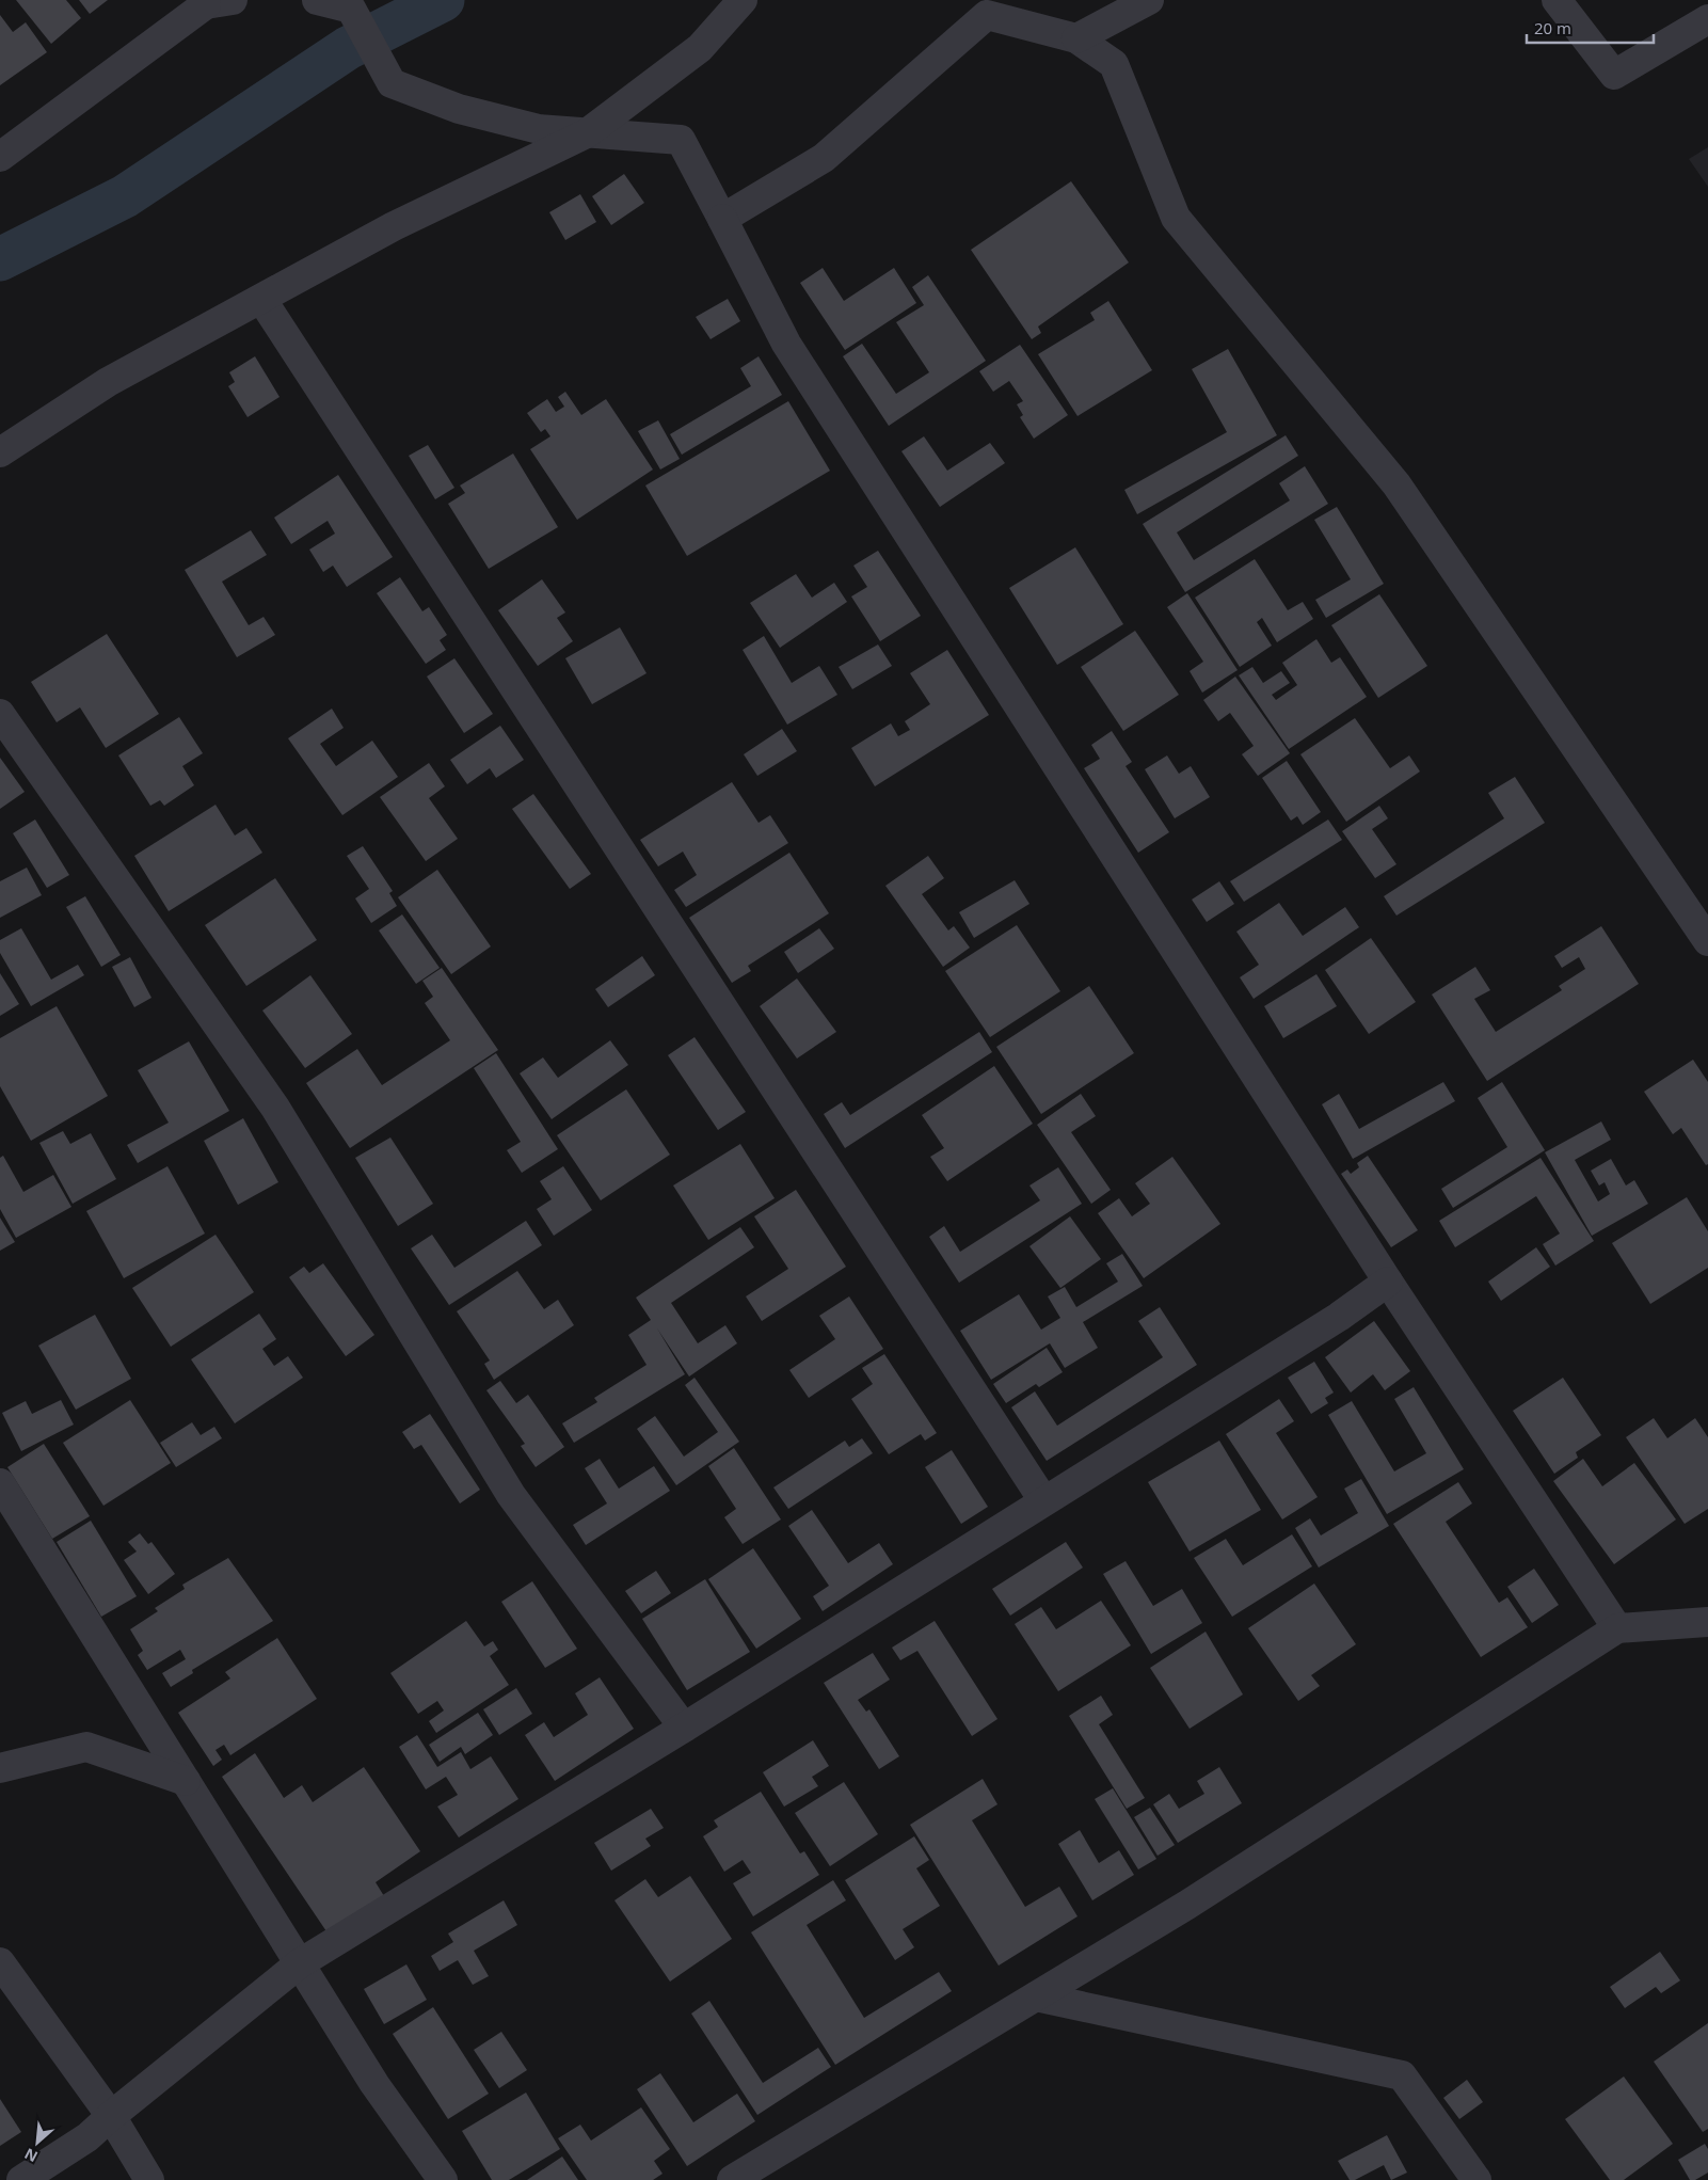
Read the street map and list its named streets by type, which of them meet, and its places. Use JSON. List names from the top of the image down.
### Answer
{
  "scale_bar": "20 m",
  "north": "bottom left"
}
